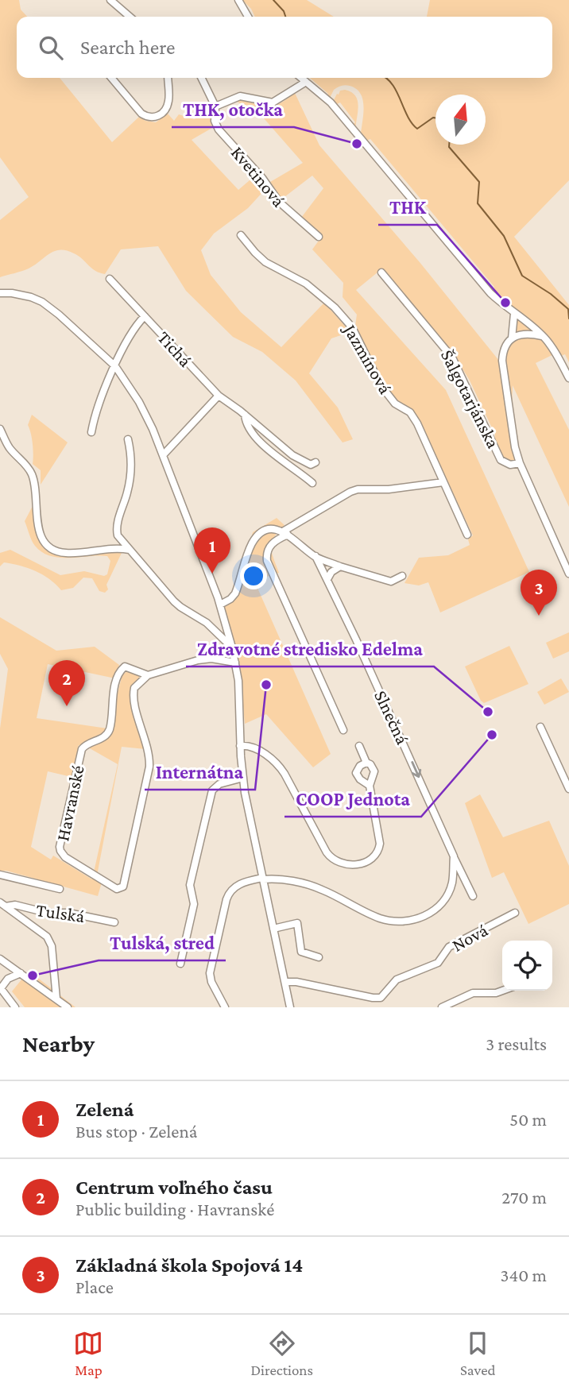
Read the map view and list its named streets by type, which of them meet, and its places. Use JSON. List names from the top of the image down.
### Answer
{
  "streets": {
    "street": [
      "Kvetinová",
      "Tichá",
      "Jazmínová",
      "Šalgotarjánska",
      "Slnečná",
      "Havranské",
      "Tulská",
      "Nová"
    ]
  },
  "places": [
    "THK, otočka",
    "THK",
    "Internátna",
    "Zdravotné stredisko Edelma",
    "COOP Jednota",
    "Tulská, stred"
  ],
  "north": "top",
  "page": {
    "search": "Search here",
    "pins": ["1", "3", "2"],
    "heading": ["Nearby", "3 results"],
    "list": [
      {
        "mark": "1",
        "name": "Zelená",
        "note": "Bus stop · Zelená",
        "value": "50 m"
      },
      {
        "mark": "2",
        "name": "Centrum voľného času",
        "note": "Public building · Havranské",
        "value": "270 m"
      },
      {
        "mark": "3",
        "name": "Základná škola Spojová 14",
        "note": "Place",
        "value": "340 m"
      }
    ],
    "nav": ["Map", "Directions", "Saved"]
  }
}
